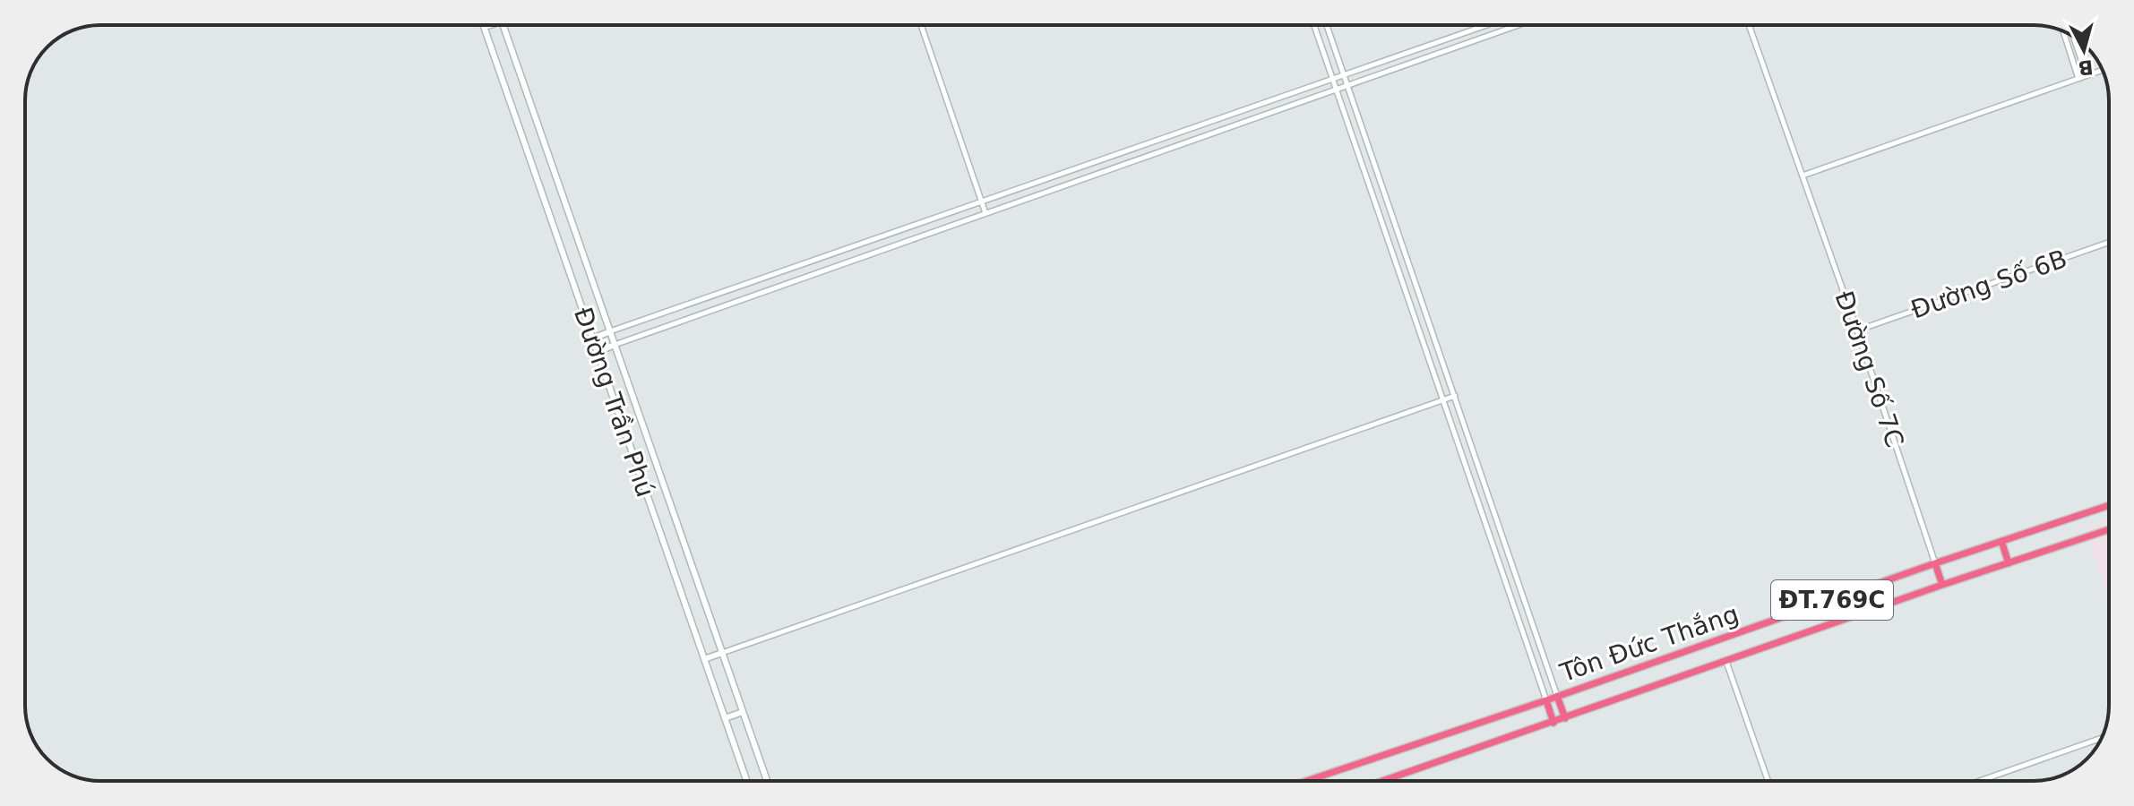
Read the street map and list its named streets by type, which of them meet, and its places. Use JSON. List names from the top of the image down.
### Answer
{
  "streets": {
    "main road": ["Đường Trần Phú", "ĐT.769C", "Tôn Đức Thắng"],
    "street": ["Đường Số 6B", "Đường Số 7C"]
  },
  "crossings": [
    ["Đường Số 6B", "Đường Số 7C"],
    ["Đường Số 7C", "Tôn Đức Thắng"]
  ],
  "north": "bottom"
}
